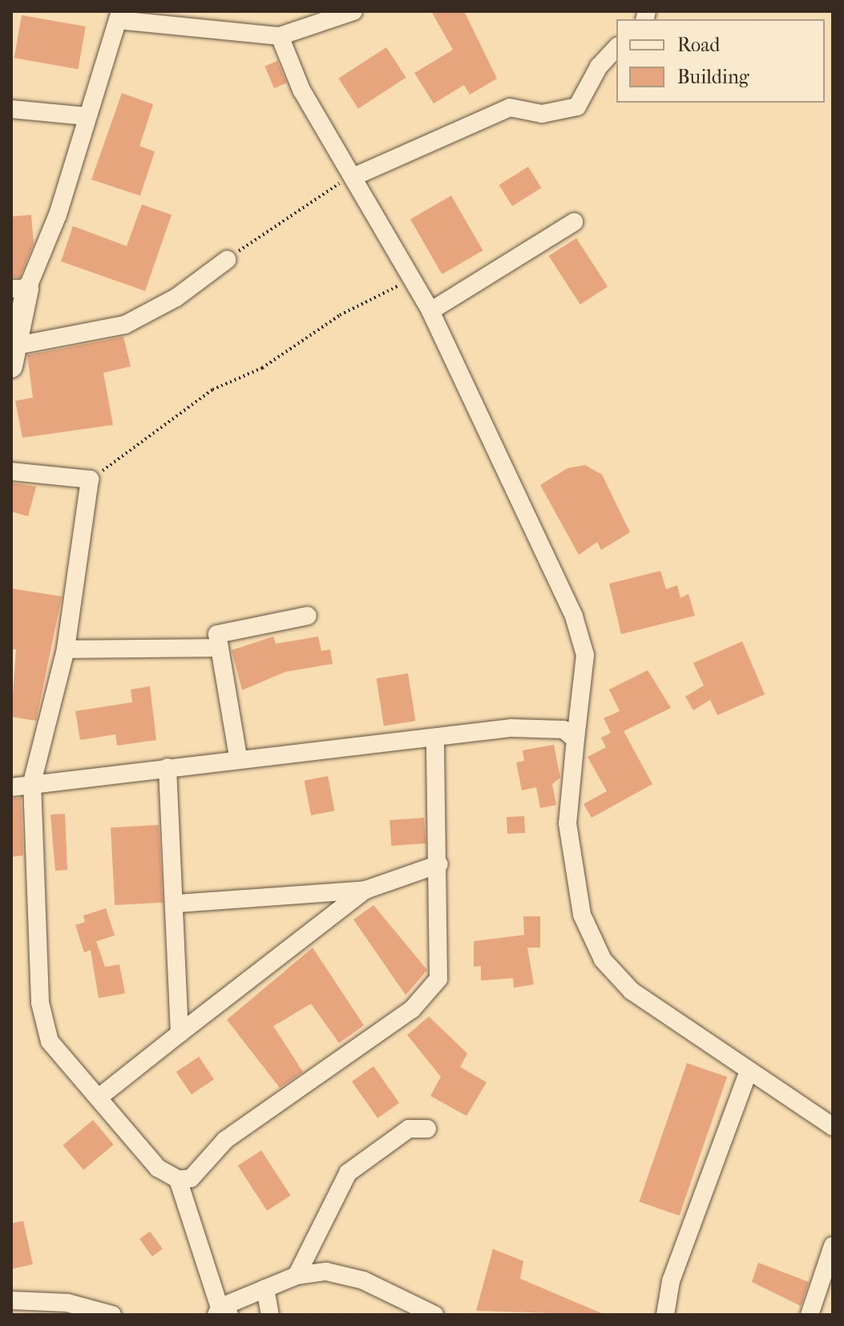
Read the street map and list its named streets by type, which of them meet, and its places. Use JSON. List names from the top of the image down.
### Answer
{
  "legend": ["Road", "Building"]
}
